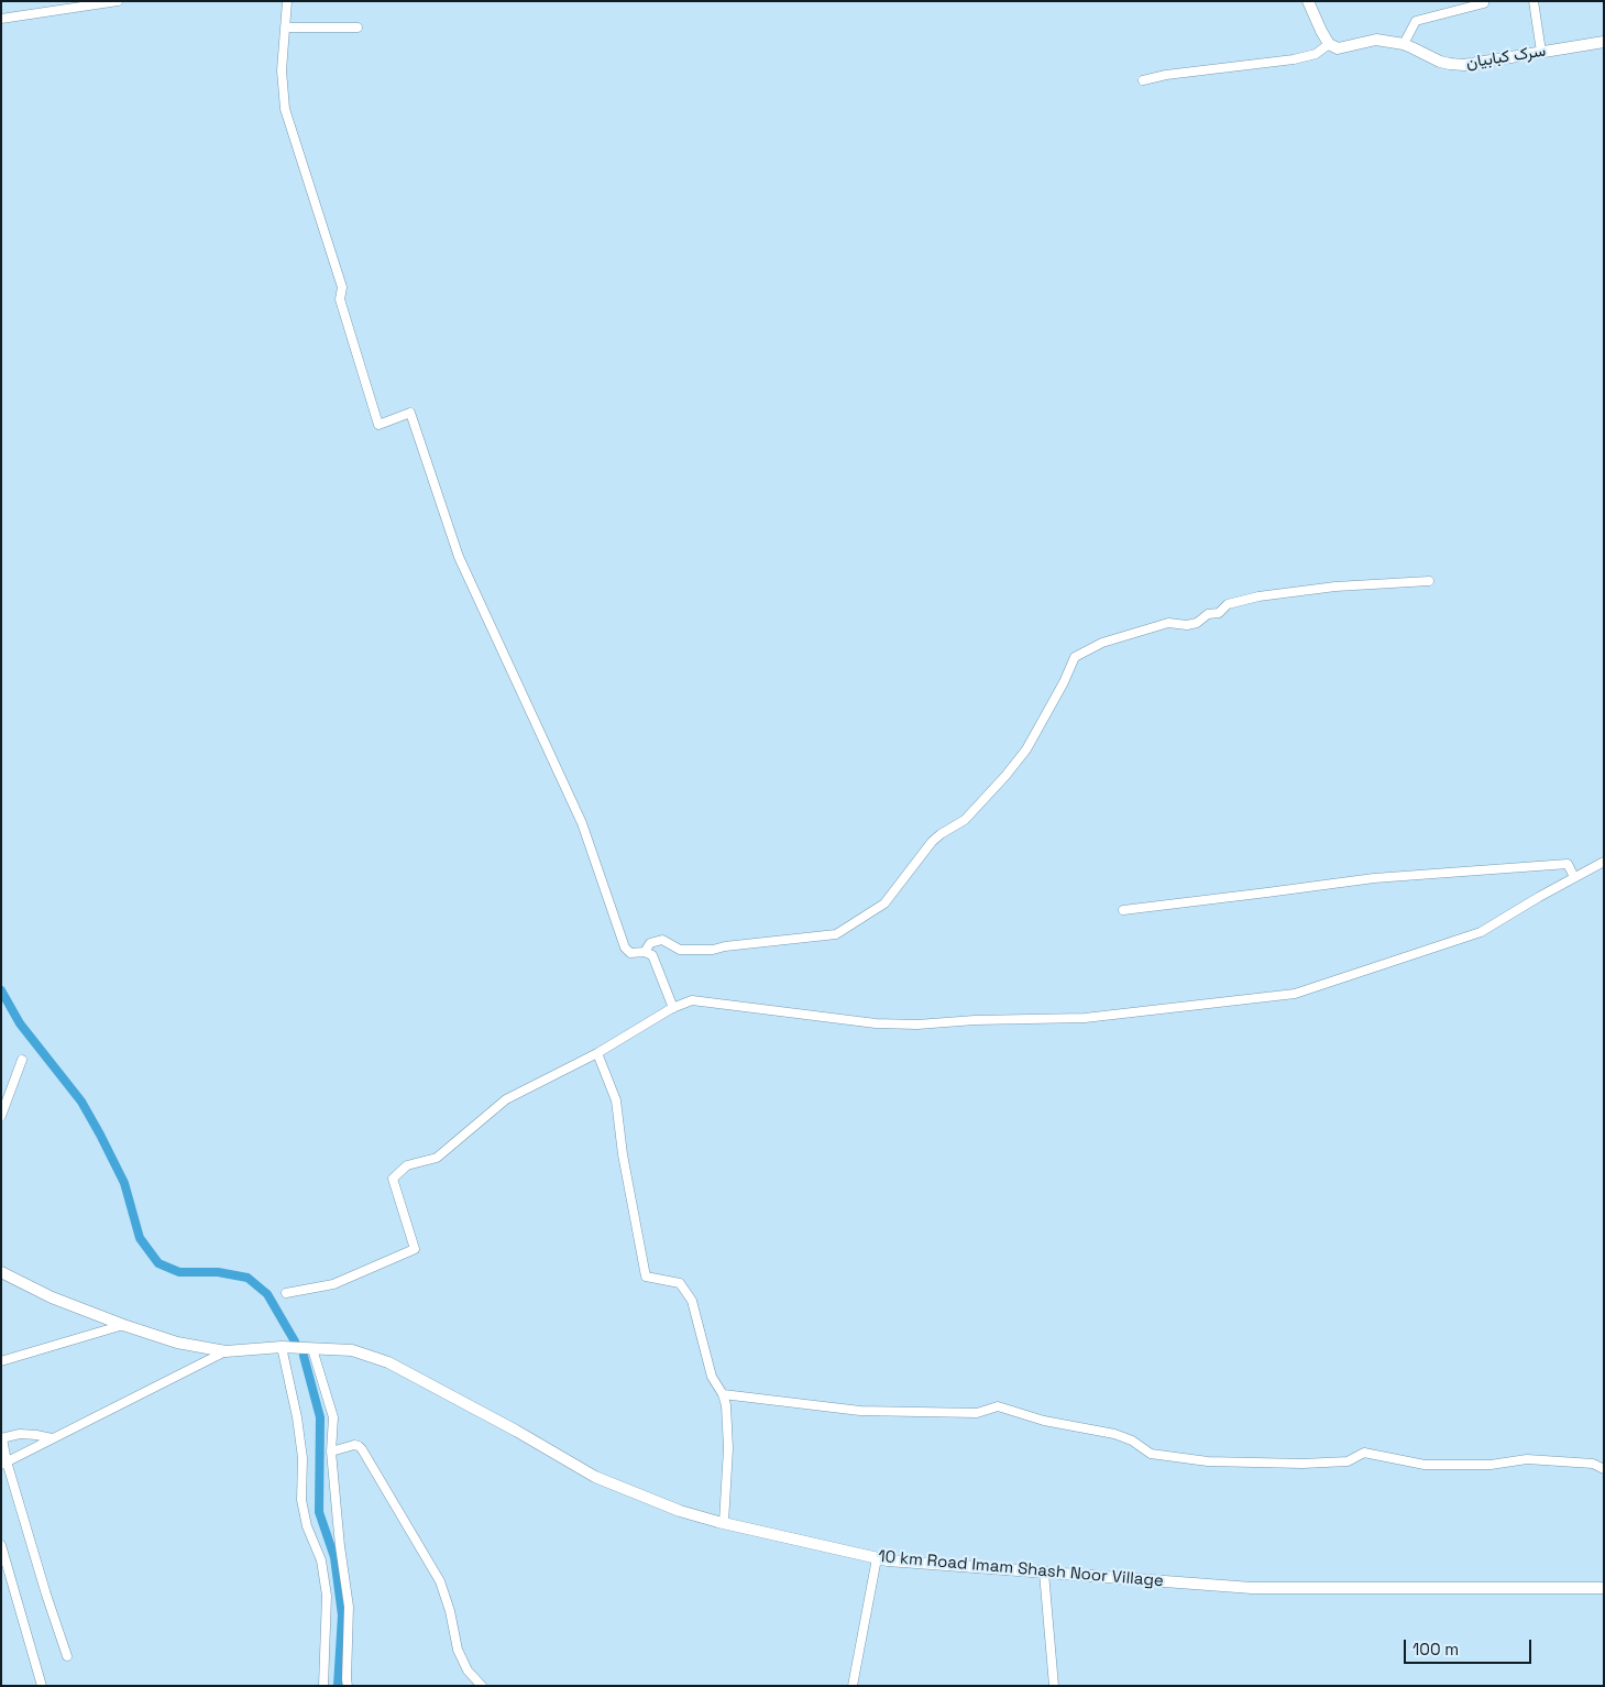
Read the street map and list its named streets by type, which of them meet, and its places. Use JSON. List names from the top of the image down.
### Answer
{
  "streets": {
    "street": ["سرک کبابیان", "10 km Road Imam Shash Noor Village"]
  },
  "scale_bar": "100 m"
}
